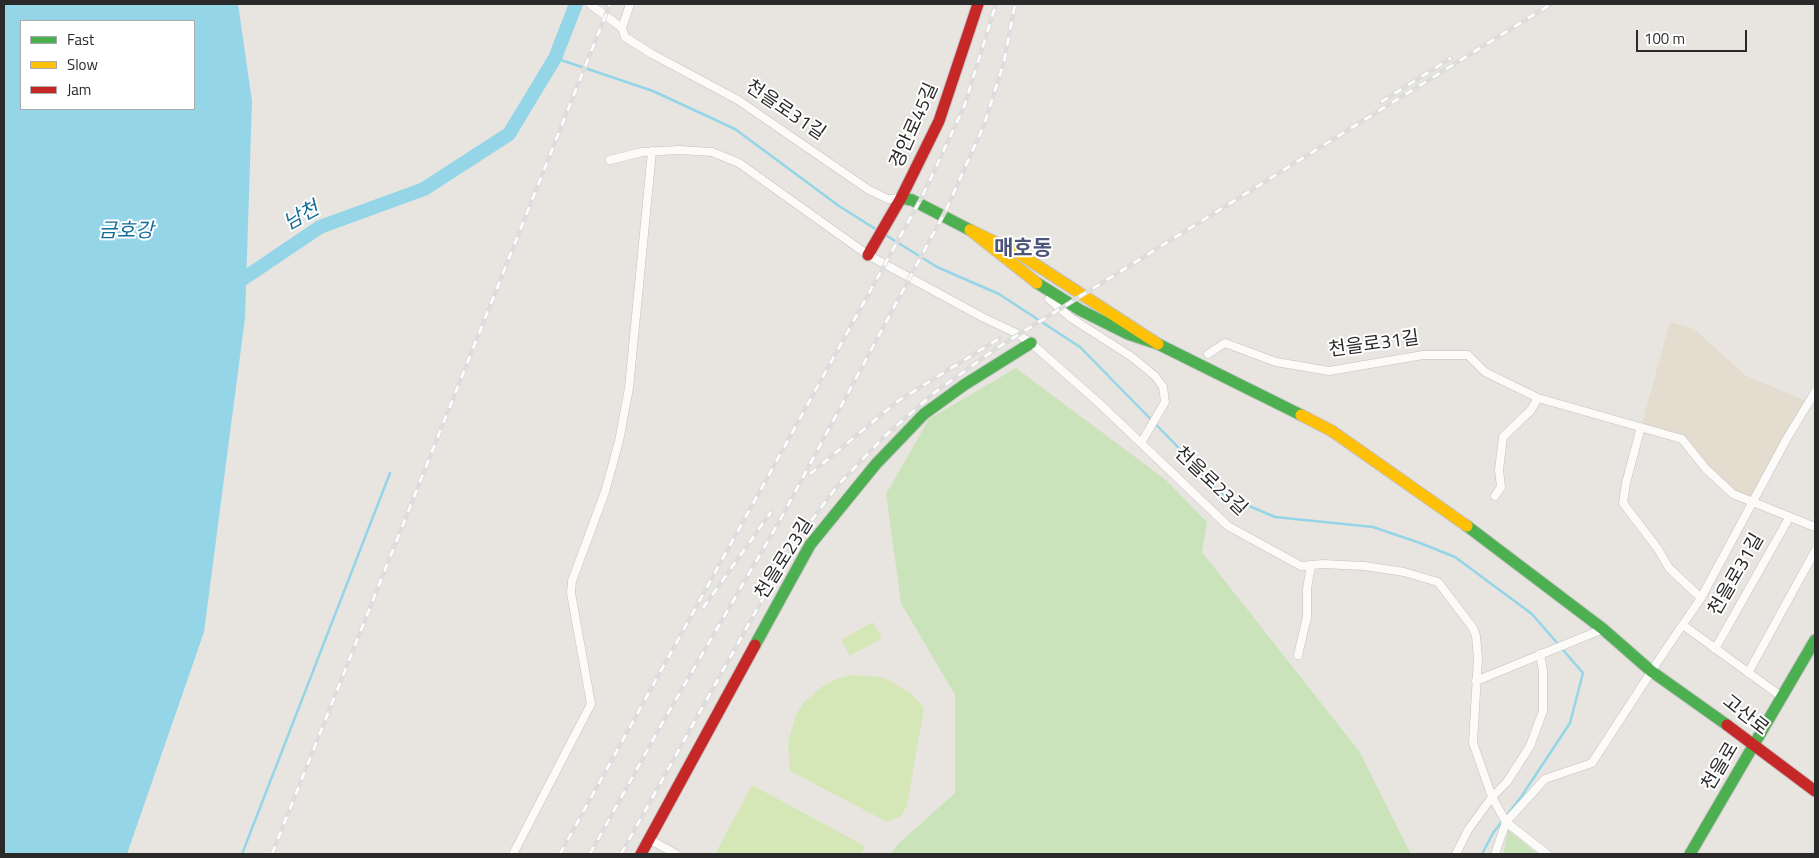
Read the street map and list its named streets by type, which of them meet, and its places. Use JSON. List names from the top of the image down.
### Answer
{
  "streets": {
    "street": [
      "천을로31길",
      "경안로45길",
      "천을로23길",
      "고산로",
      "천을로"
    ]
  },
  "crossings": [
    ["천을로31길", "경안로45길"],
    ["경안로45길", "천을로23길"],
    ["고산로", "천을로"]
  ],
  "districts": ["매호동"],
  "water": ["남천", "금호강"],
  "legend": ["Fast", "Slow", "Jam"],
  "scale_bar": "100 m"
}
